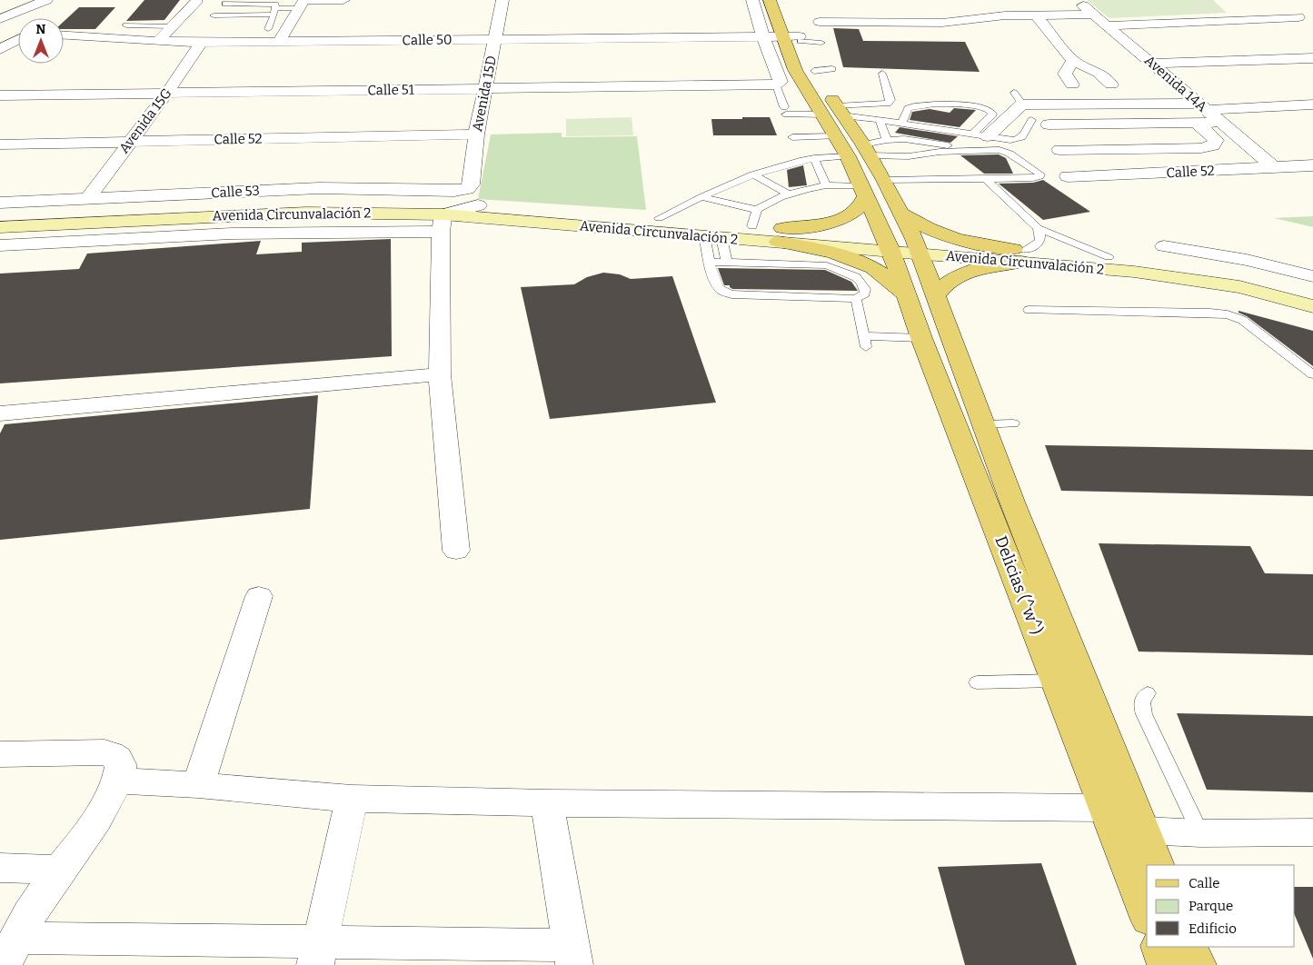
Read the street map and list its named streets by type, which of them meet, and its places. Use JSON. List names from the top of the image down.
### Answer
{
  "streets": {
    "main road": ["Avenida Circunvalación 2", "Delicias (^w^)"],
    "street": [
      "Calle 50",
      "Avenida 14A",
      "Calle 51",
      "Avenida 15D",
      "Avenida 15G",
      "Calle 52",
      "Calle 53"
    ]
  },
  "crossings": [
    ["Calle 50", "Avenida 15D"],
    ["Calle 50", "Avenida 15G"],
    ["Avenida 14A", "Calle 52"],
    ["Calle 51", "Avenida 15D"],
    ["Calle 51", "Avenida 15G"],
    ["Avenida 15D", "Calle 52"],
    ["Avenida 15D", "Calle 53"],
    ["Avenida 15G", "Calle 52"],
    ["Avenida 15G", "Calle 53"],
    ["Avenida Circunvalación 2", "Delicias (^w^)"]
  ],
  "legend": ["Calle", "Parque", "Edificio"],
  "north": "top"
}
